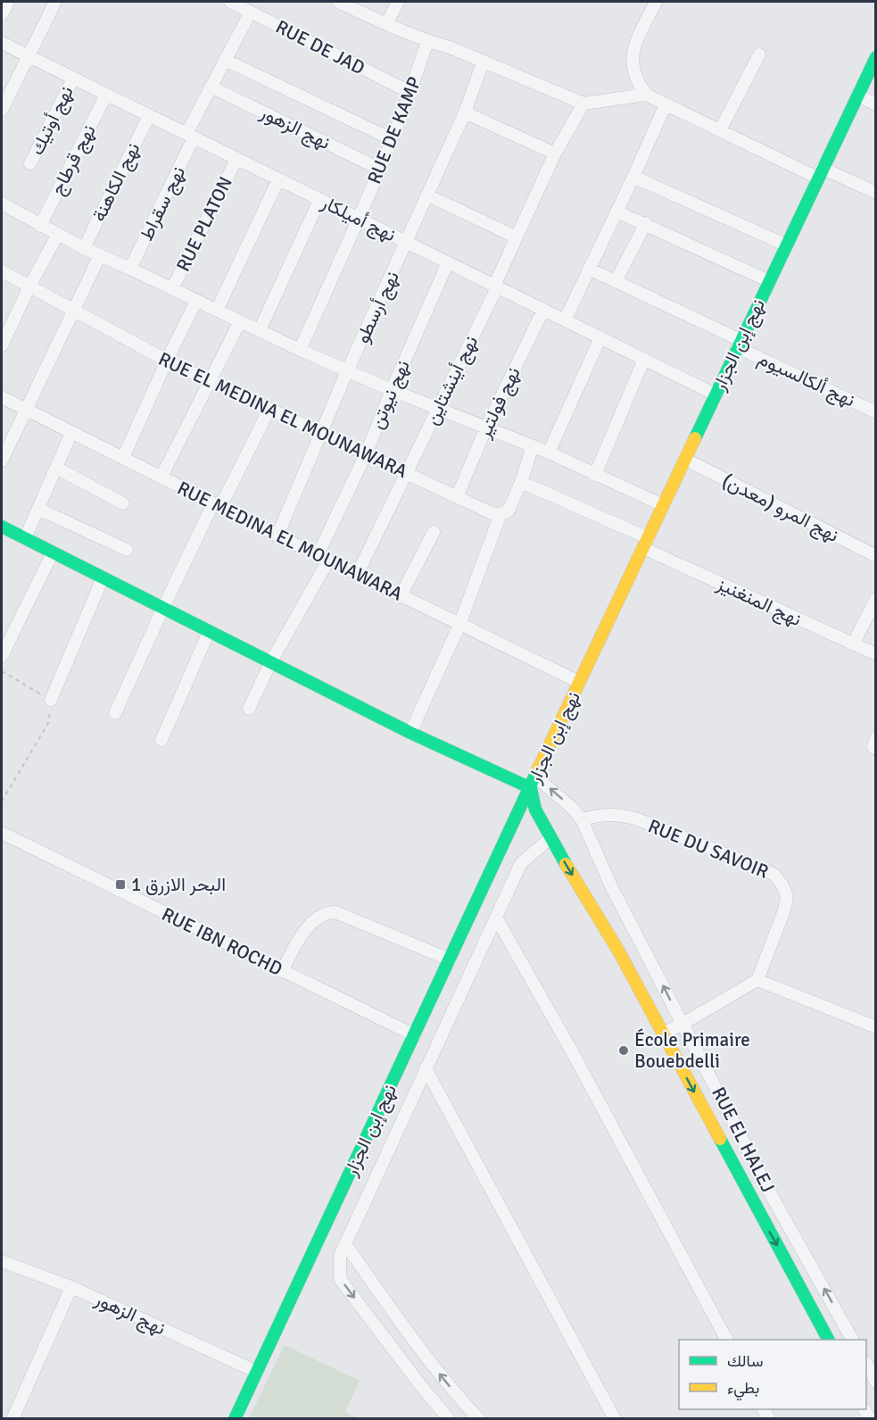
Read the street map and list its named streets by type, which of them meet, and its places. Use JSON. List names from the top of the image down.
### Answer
{
  "streets": {
    "street": [
      "RUE DE JAD",
      "نهج أوتيك",
      "نهج الزهور",
      "RUE DE KAMP",
      "نهج قرطاج",
      "نهج الكاهنة",
      "نهج سقراط",
      "نهج أميلكار",
      "RUE PLATON",
      "نهج أرسطو",
      "نهج إبن الجزار",
      "نهج ألكالسيوم",
      "نهج أينشتاين",
      "نهج نيوتن",
      "نهج فولتير",
      "RUE EL MEDINA EL MOUNAWARA",
      "نهج المرو (معدن)",
      "RUE MEDINA EL MOUNAWARA",
      "نهج المنغنيز",
      "RUE DU SAVOIR",
      "RUE IBN ROCHD",
      "RUE EL HALEJ"
    ]
  },
  "crossings": [
    ["RUE DE JAD", "RUE DE KAMP"],
    ["RUE DE JAD", "نهج سقراط"],
    ["نهج أوتيك", "نهج أميلكار"],
    ["نهج الزهور", "RUE DE KAMP"],
    ["نهج الزهور", "نهج سقراط"],
    ["نهج الزهور", "نهج إبن الجزار"],
    ["RUE DE KAMP", "نهج أميلكار"],
    ["نهج قرطاج", "نهج أميلكار"],
    ["نهج الكاهنة", "نهج أميلكار"],
    ["نهج سقراط", "نهج أميلكار"],
    ["نهج أميلكار", "RUE PLATON"],
    ["نهج أميلكار", "نهج أرسطو"],
    ["نهج أميلكار", "نهج إبن الجزار"],
    ["نهج أميلكار", "نهج أينشتاين"],
    ["نهج أميلكار", "نهج نيوتن"],
    ["نهج أميلكار", "نهج فولتير"],
    ["نهج أرسطو", "RUE EL MEDINA EL MOUNAWARA"],
    ["نهج أرسطو", "RUE MEDINA EL MOUNAWARA"],
    ["نهج إبن الجزار", "نهج ألكالسيوم"],
    ["نهج إبن الجزار", "نهج المرو (معدن)"],
    ["نهج إبن الجزار", "RUE MEDINA EL MOUNAWARA"],
    ["نهج إبن الجزار", "نهج المنغنيز"],
    ["نهج إبن الجزار", "RUE IBN ROCHD"],
    ["نهج إبن الجزار", "RUE EL HALEJ"],
    ["نهج أينشتاين", "RUE EL MEDINA EL MOUNAWARA"],
    ["نهج أينشتاين", "RUE MEDINA EL MOUNAWARA"],
    ["نهج نيوتن", "RUE EL MEDINA EL MOUNAWARA"],
    ["نهج نيوتن", "RUE MEDINA EL MOUNAWARA"],
    ["نهج فولتير", "RUE EL MEDINA EL MOUNAWARA"],
    ["RUE DU SAVOIR", "RUE EL HALEJ"]
  ],
  "places": {
    "transit": ["1 البحر الازرق"],
    "other": ["École Primaire Bouebdelli"]
  },
  "legend": ["سالك", "بطيء"]
}
